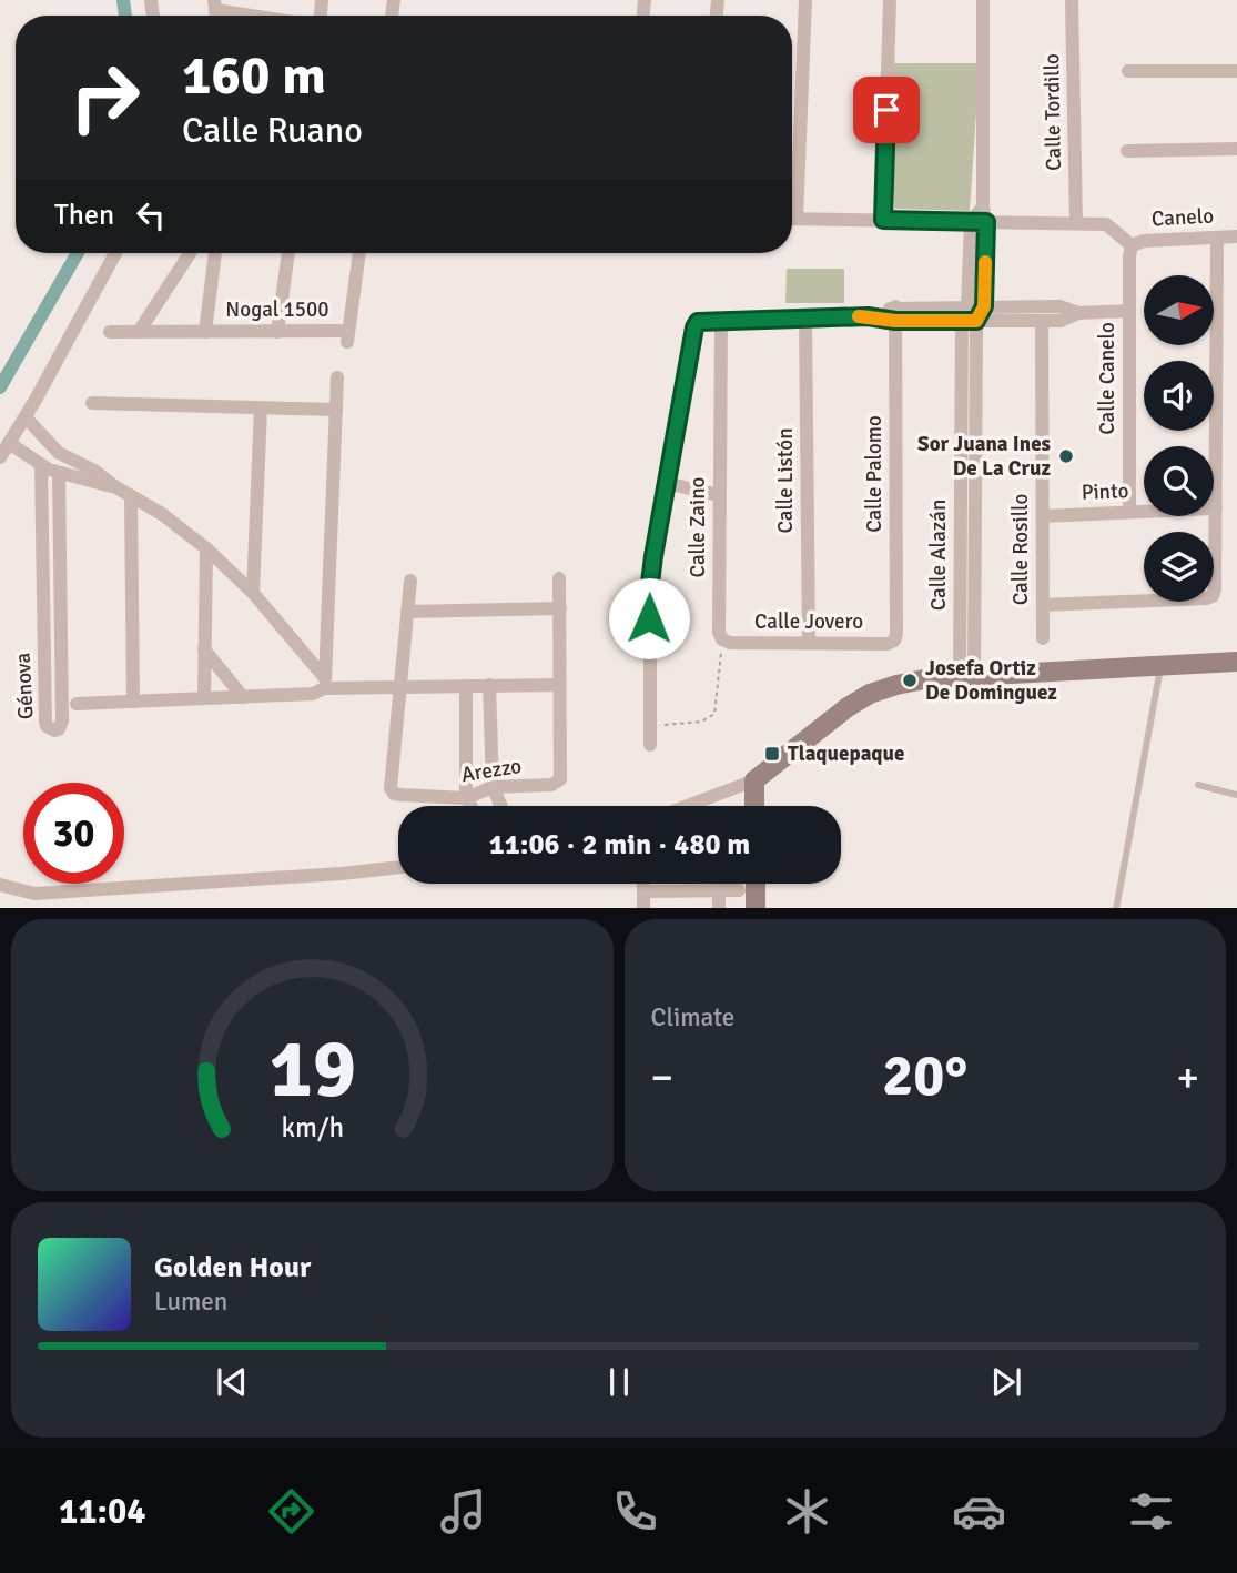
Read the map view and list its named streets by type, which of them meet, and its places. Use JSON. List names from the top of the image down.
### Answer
{
  "streets": {
    "street": [
      "Calle Tordillo",
      "Canelo",
      "Nogal 1500",
      "Calle Canelo",
      "Calle Palomo",
      "Calle Listón",
      "Pinto",
      "Calle Zaino",
      "Calle Rosillo",
      "Calle Alazán",
      "Calle Jovero",
      "Génova",
      "Arezzo"
    ]
  },
  "crossings": [
    ["Canelo", "Calle Canelo"],
    ["Calle Canelo", "Pinto"],
    ["Calle Palomo", "Calle Jovero"],
    ["Calle Listón", "Calle Jovero"],
    ["Pinto", "Calle Rosillo"],
    ["Calle Zaino", "Calle Jovero"]
  ],
  "places": {
    "other": ["Sor Juana Ines De La Cruz", "Josefa Ortiz De Dominguez"],
    "transit": ["Tlaquepaque"]
  },
  "north": "right",
  "page": {
    "turn": ["160 m", "Calle Ruano"],
    "then": "Then",
    "limit": "30",
    "trip": "11:06 · 2 min · 480 m",
    "tile": "Climate",
    "heat": ["−", "20°", "+"],
    "song": ["Golden Hour", "Lumen"],
    "tabs": "11:04",
    "gauge": ["19", "km/h"]
  }
}
